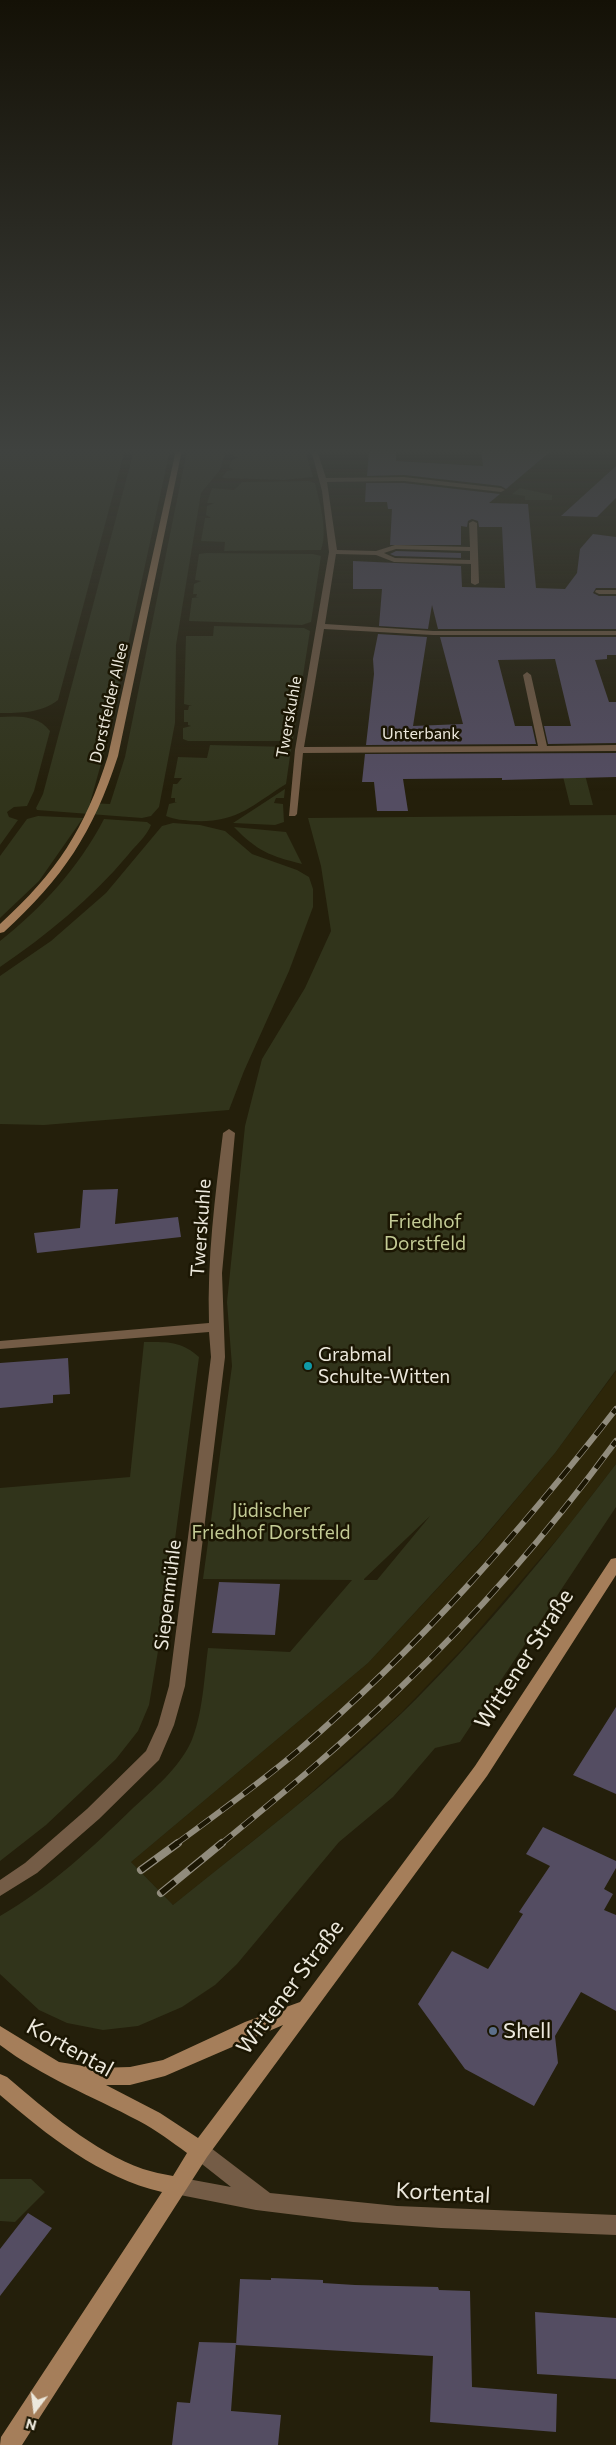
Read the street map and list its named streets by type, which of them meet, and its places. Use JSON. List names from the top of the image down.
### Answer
{
  "streets": {
    "main road": ["Dorstfelder Allee", "Wittener Straße", "Kortental"],
    "street": ["Twerskuhle", "Unterbank", "Siepenmühle"]
  },
  "crossings": [
    ["Twerskuhle", "Unterbank"],
    ["Twerskuhle", "Siepenmühle"],
    ["Wittener Straße", "Kortental"]
  ],
  "parks": ["Friedhof Dorstfeld", "Jüdischer Friedhof Dorstfeld"],
  "places": ["Grabmal Schulte-Witten", "Shell"],
  "north": "bottom"
}
